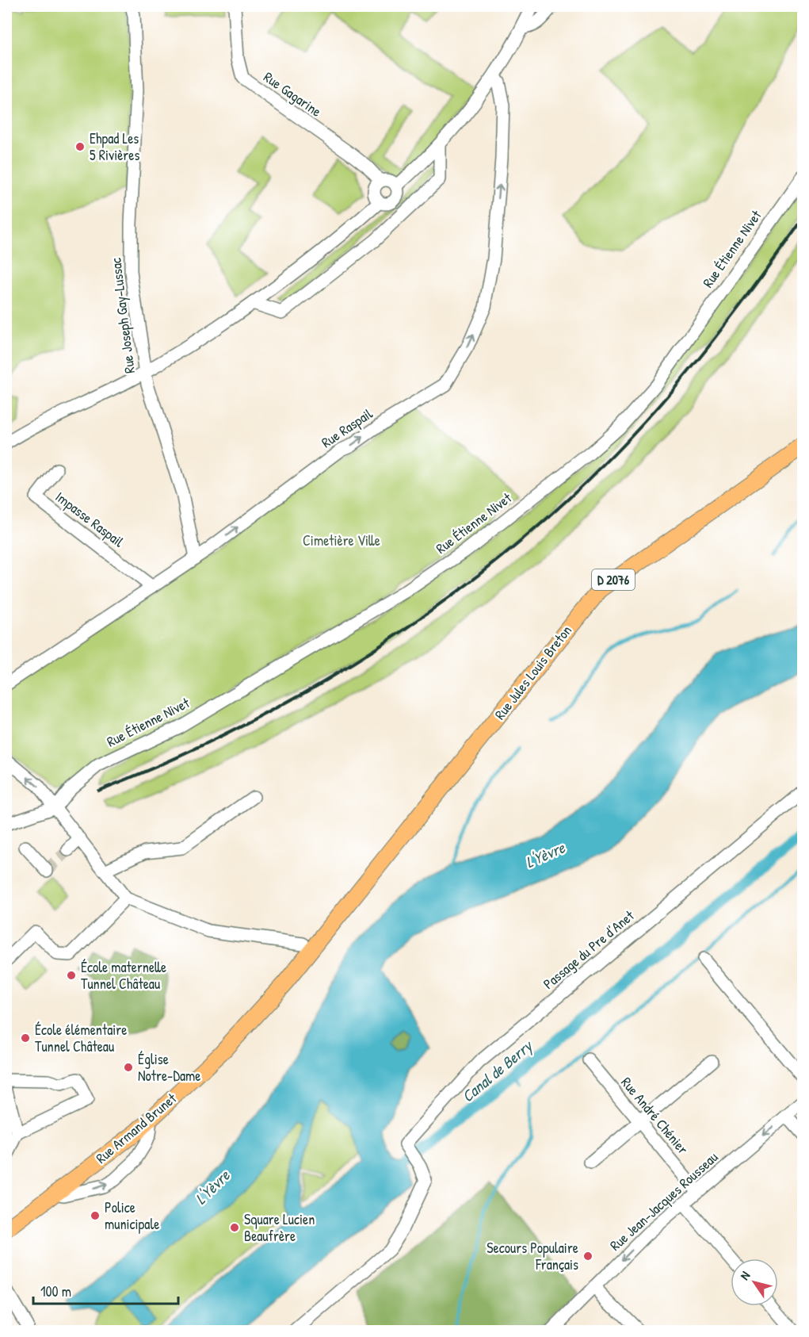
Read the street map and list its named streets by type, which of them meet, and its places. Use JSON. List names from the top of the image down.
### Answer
{
  "streets": {
    "main road": ["D 2076", "Rue Jules Louis Breton", "Rue Armand Brunet"],
    "street": [
      "Rue Gagarine",
      "Rue Étienne Nivet",
      "Rue Joseph Gay-Lussac",
      "Rue Raspail",
      "Impasse Raspail",
      "Passage du Pre d’Anet",
      "Rue André Chénier",
      "Rue Jean-Jacques Rousseau"
    ]
  },
  "crossings": [
    ["Rue Joseph Gay-Lussac", "Rue Raspail"],
    ["Rue Raspail", "Impasse Raspail"],
    ["Rue Jules Louis Breton", "Rue Armand Brunet"],
    ["Rue André Chénier", "Rue Jean-Jacques Rousseau"]
  ],
  "one_way": ["Rue Raspail"],
  "water": ["L'Yèvre", "Canal de Berry"],
  "parks": ["Cimetière Ville"],
  "places": [
    "Ehpad Les 5 Rivières",
    "École maternelle Tunnel Château",
    "École élémentaire Tunnel Château",
    "Église Notre-Dame",
    "Police municipale",
    "Square Lucien Beaufrère",
    "Secours Populaire Français"
  ],
  "scale_bar": "100 m",
  "north": "top left"
}
